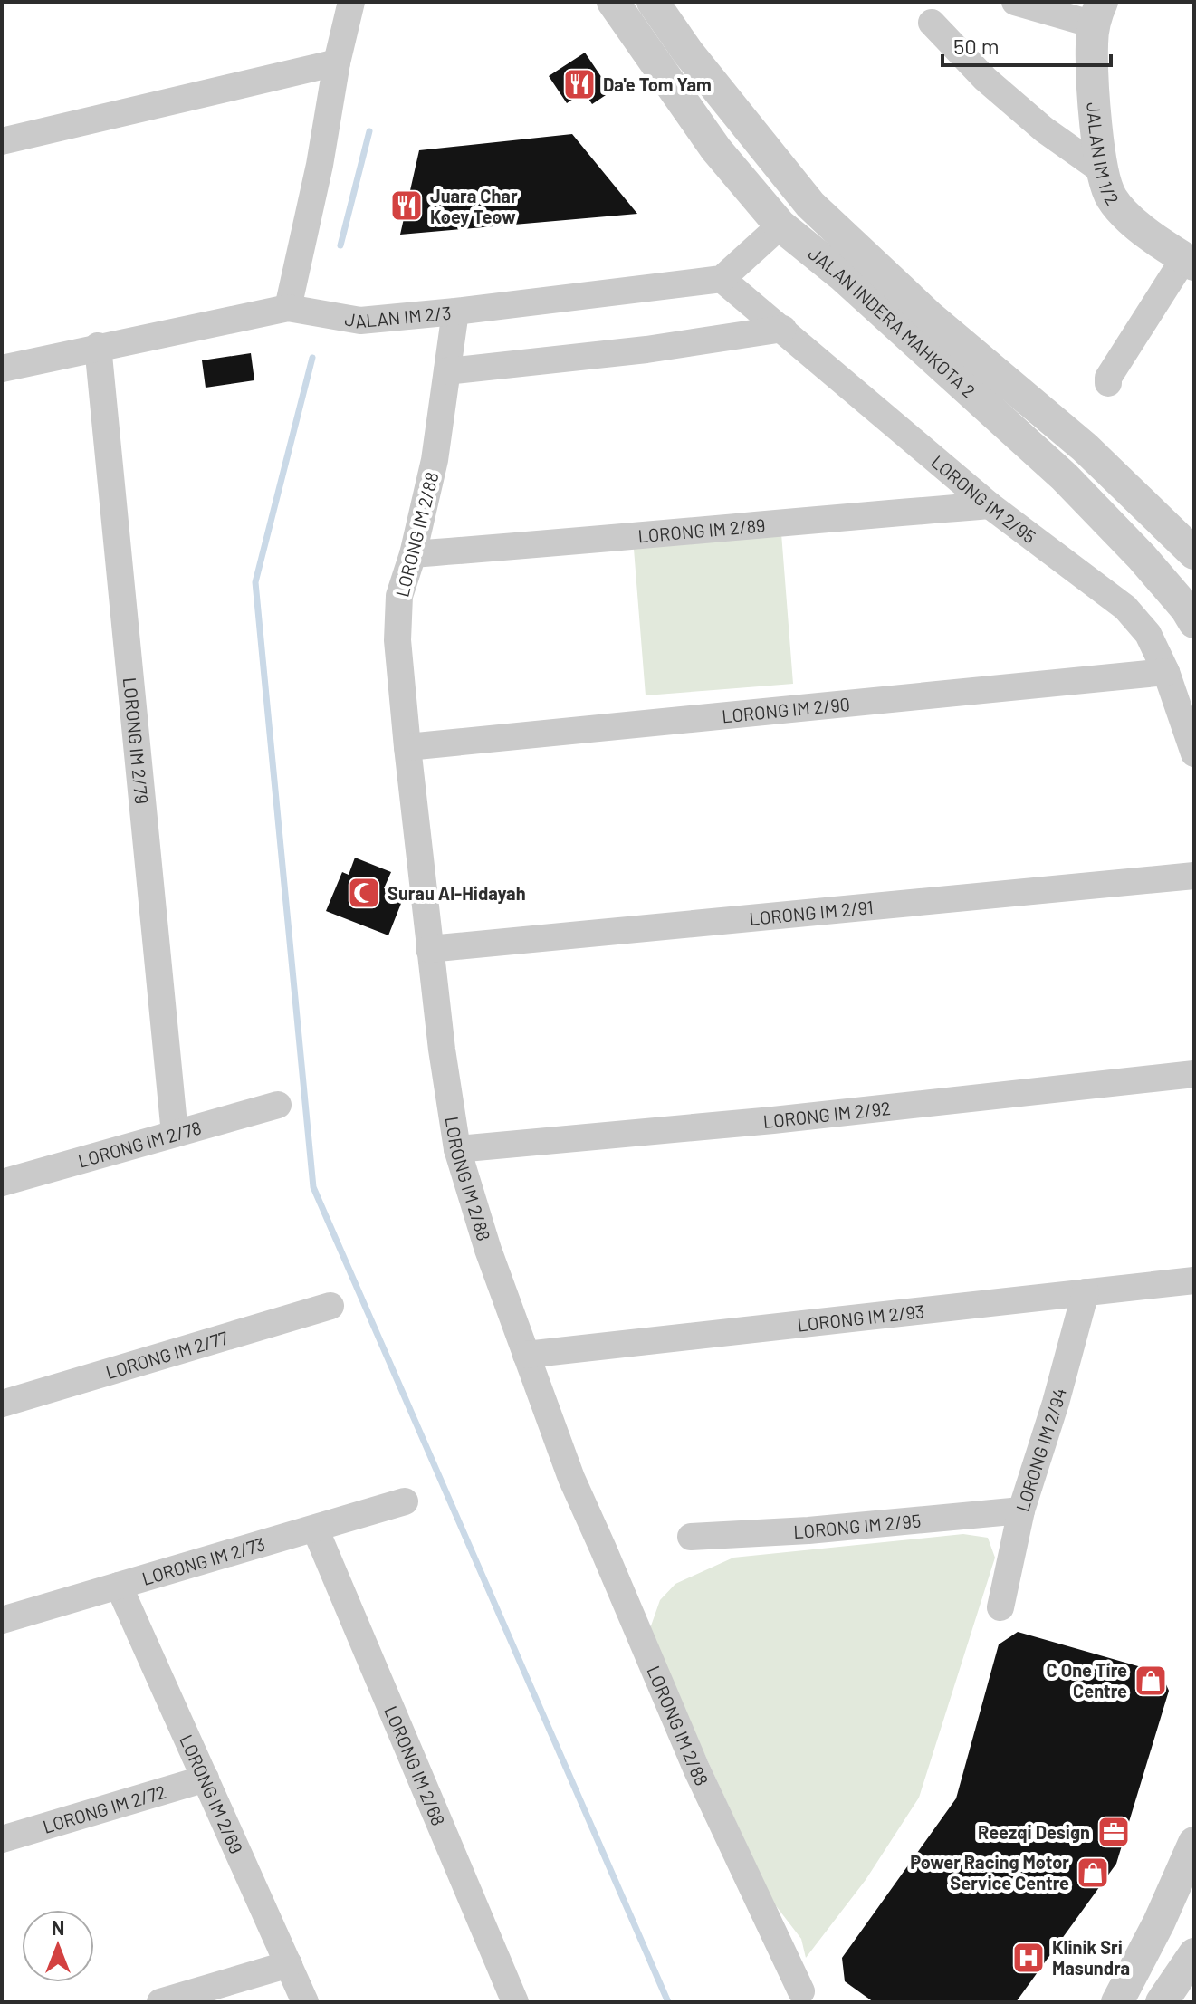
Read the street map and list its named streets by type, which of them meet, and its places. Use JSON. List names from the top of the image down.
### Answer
{
  "streets": {
    "street": [
      "JALAN IM 1/2",
      "JALAN IM 2/3",
      "JALAN INDERA MAHKOTA 2",
      "LORONG IM 2/95",
      "LORONG IM 2/89",
      "LORONG IM 2/88",
      "LORONG IM 2/90",
      "LORONG IM 2/79",
      "LORONG IM 2/91",
      "LORONG IM 2/92",
      "LORONG IM 2/78",
      "LORONG IM 2/93",
      "LORONG IM 2/77",
      "LORONG IM 2/94",
      "LORONG IM 2/73",
      "LORONG IM 2/68",
      "LORONG IM 2/69",
      "LORONG IM 2/72"
    ]
  },
  "crossings": [
    ["JALAN IM 2/3", "LORONG IM 2/95"],
    ["JALAN IM 2/3", "LORONG IM 2/88"],
    ["JALAN IM 2/3", "LORONG IM 2/79"],
    ["LORONG IM 2/95", "LORONG IM 2/89"],
    ["LORONG IM 2/95", "LORONG IM 2/90"],
    ["LORONG IM 2/95", "LORONG IM 2/94"],
    ["LORONG IM 2/89", "LORONG IM 2/88"],
    ["LORONG IM 2/88", "LORONG IM 2/90"],
    ["LORONG IM 2/88", "LORONG IM 2/91"],
    ["LORONG IM 2/88", "LORONG IM 2/92"],
    ["LORONG IM 2/88", "LORONG IM 2/93"],
    ["LORONG IM 2/79", "LORONG IM 2/78"],
    ["LORONG IM 2/93", "LORONG IM 2/94"],
    ["LORONG IM 2/73", "LORONG IM 2/68"],
    ["LORONG IM 2/73", "LORONG IM 2/69"],
    ["LORONG IM 2/69", "LORONG IM 2/72"]
  ],
  "places": {
    "restaurant": ["Da'e Tom Yam", "Juara Char Koey Teow"],
    "mosque": ["Surau Al-Hidayah"],
    "shop": ["C One Tire Centre", "Power Racing Motor Service Centre"],
    "office": ["Reezqi Design"],
    "hospital": ["Klinik Sri Masundra"]
  },
  "scale_bar": "50 m",
  "north": "top"
}
